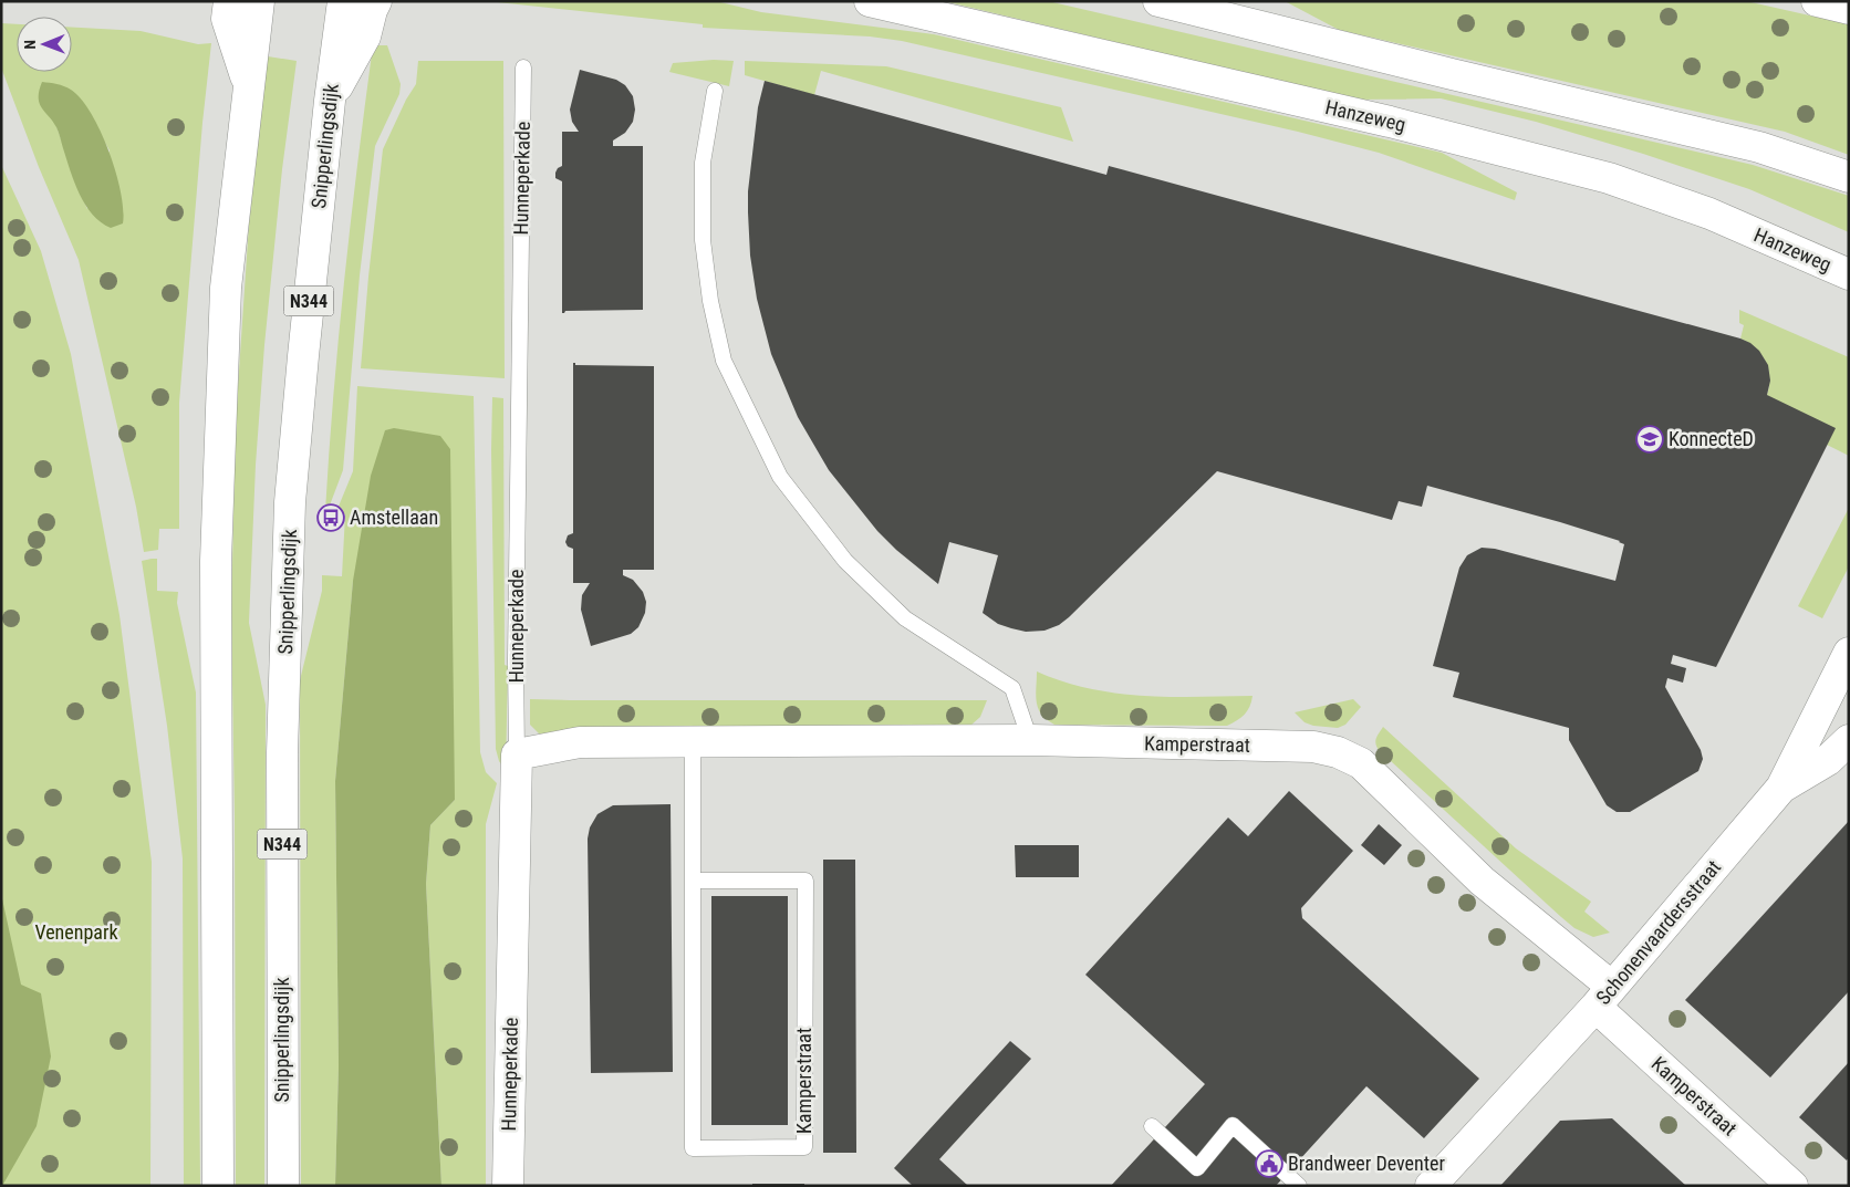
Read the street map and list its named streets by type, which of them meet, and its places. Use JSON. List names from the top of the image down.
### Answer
{
  "streets": {
    "main road": [
      "Hanzeweg",
      "Snipperlingsdijk",
      "Hunneperkade",
      "N344",
      "Kamperstraat",
      "Schonenvaardersstraat"
    ]
  },
  "crossings": [
    ["Hunneperkade", "Kamperstraat"],
    ["Kamperstraat", "Schonenvaardersstraat"]
  ],
  "parks": ["Venenpark"],
  "places": {
    "school or university": ["KonnecteD"],
    "bus stop": ["Amstellaan"],
    "public building": ["Brandweer Deventer"]
  },
  "north": "left"
}
